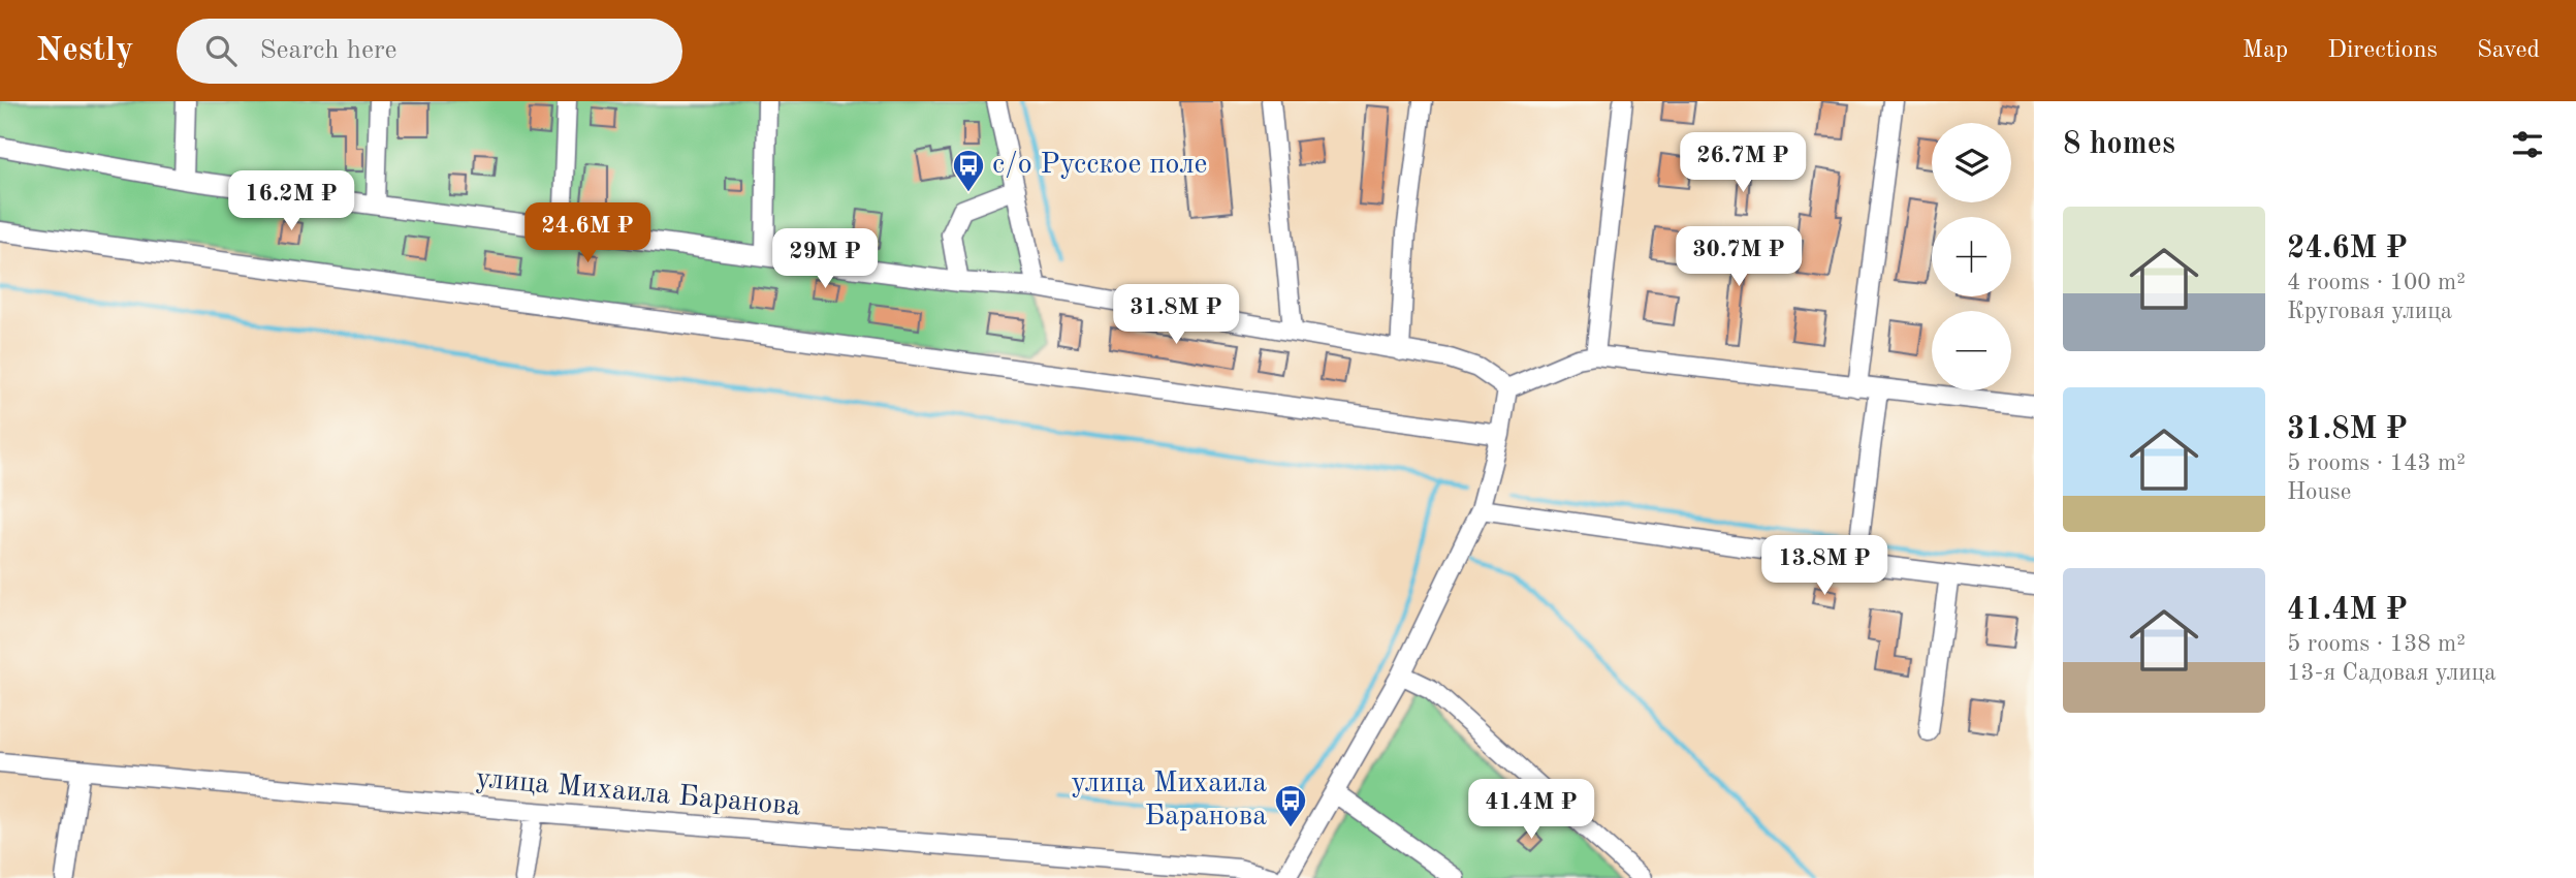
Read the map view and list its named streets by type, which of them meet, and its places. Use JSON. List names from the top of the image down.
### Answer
{
  "streets": {
    "street": ["улица Михаила Баранова"]
  },
  "places": {
    "bus stop": ["с/о Русское поле", "улица Михаила Баранова"]
  },
  "page": {
    "header": "Nestly",
    "search": "Search here",
    "nav": ["Map", "Directions", "Saved"],
    "heading": "8 homes",
    "map_buttons": ["+", "−"],
    "price": [
      "26.7M ₽",
      "16.2M ₽",
      "24.6M ₽",
      "30.7M ₽",
      "29M ₽",
      "31.8M ₽",
      "13.8M ₽",
      "41.4M ₽"
    ],
    "list": [
      {
        "name": "24.6M ₽",
        "note": "4 rooms · 100 m² · Круговая улица"
      },
      {
        "name": "31.8M ₽",
        "note": "5 rooms · 143 m² · House"
      },
      {
        "name": "41.4M ₽",
        "note": "5 rooms · 138 m² · 13-я Садовая улица"
      }
    ]
  }
}
